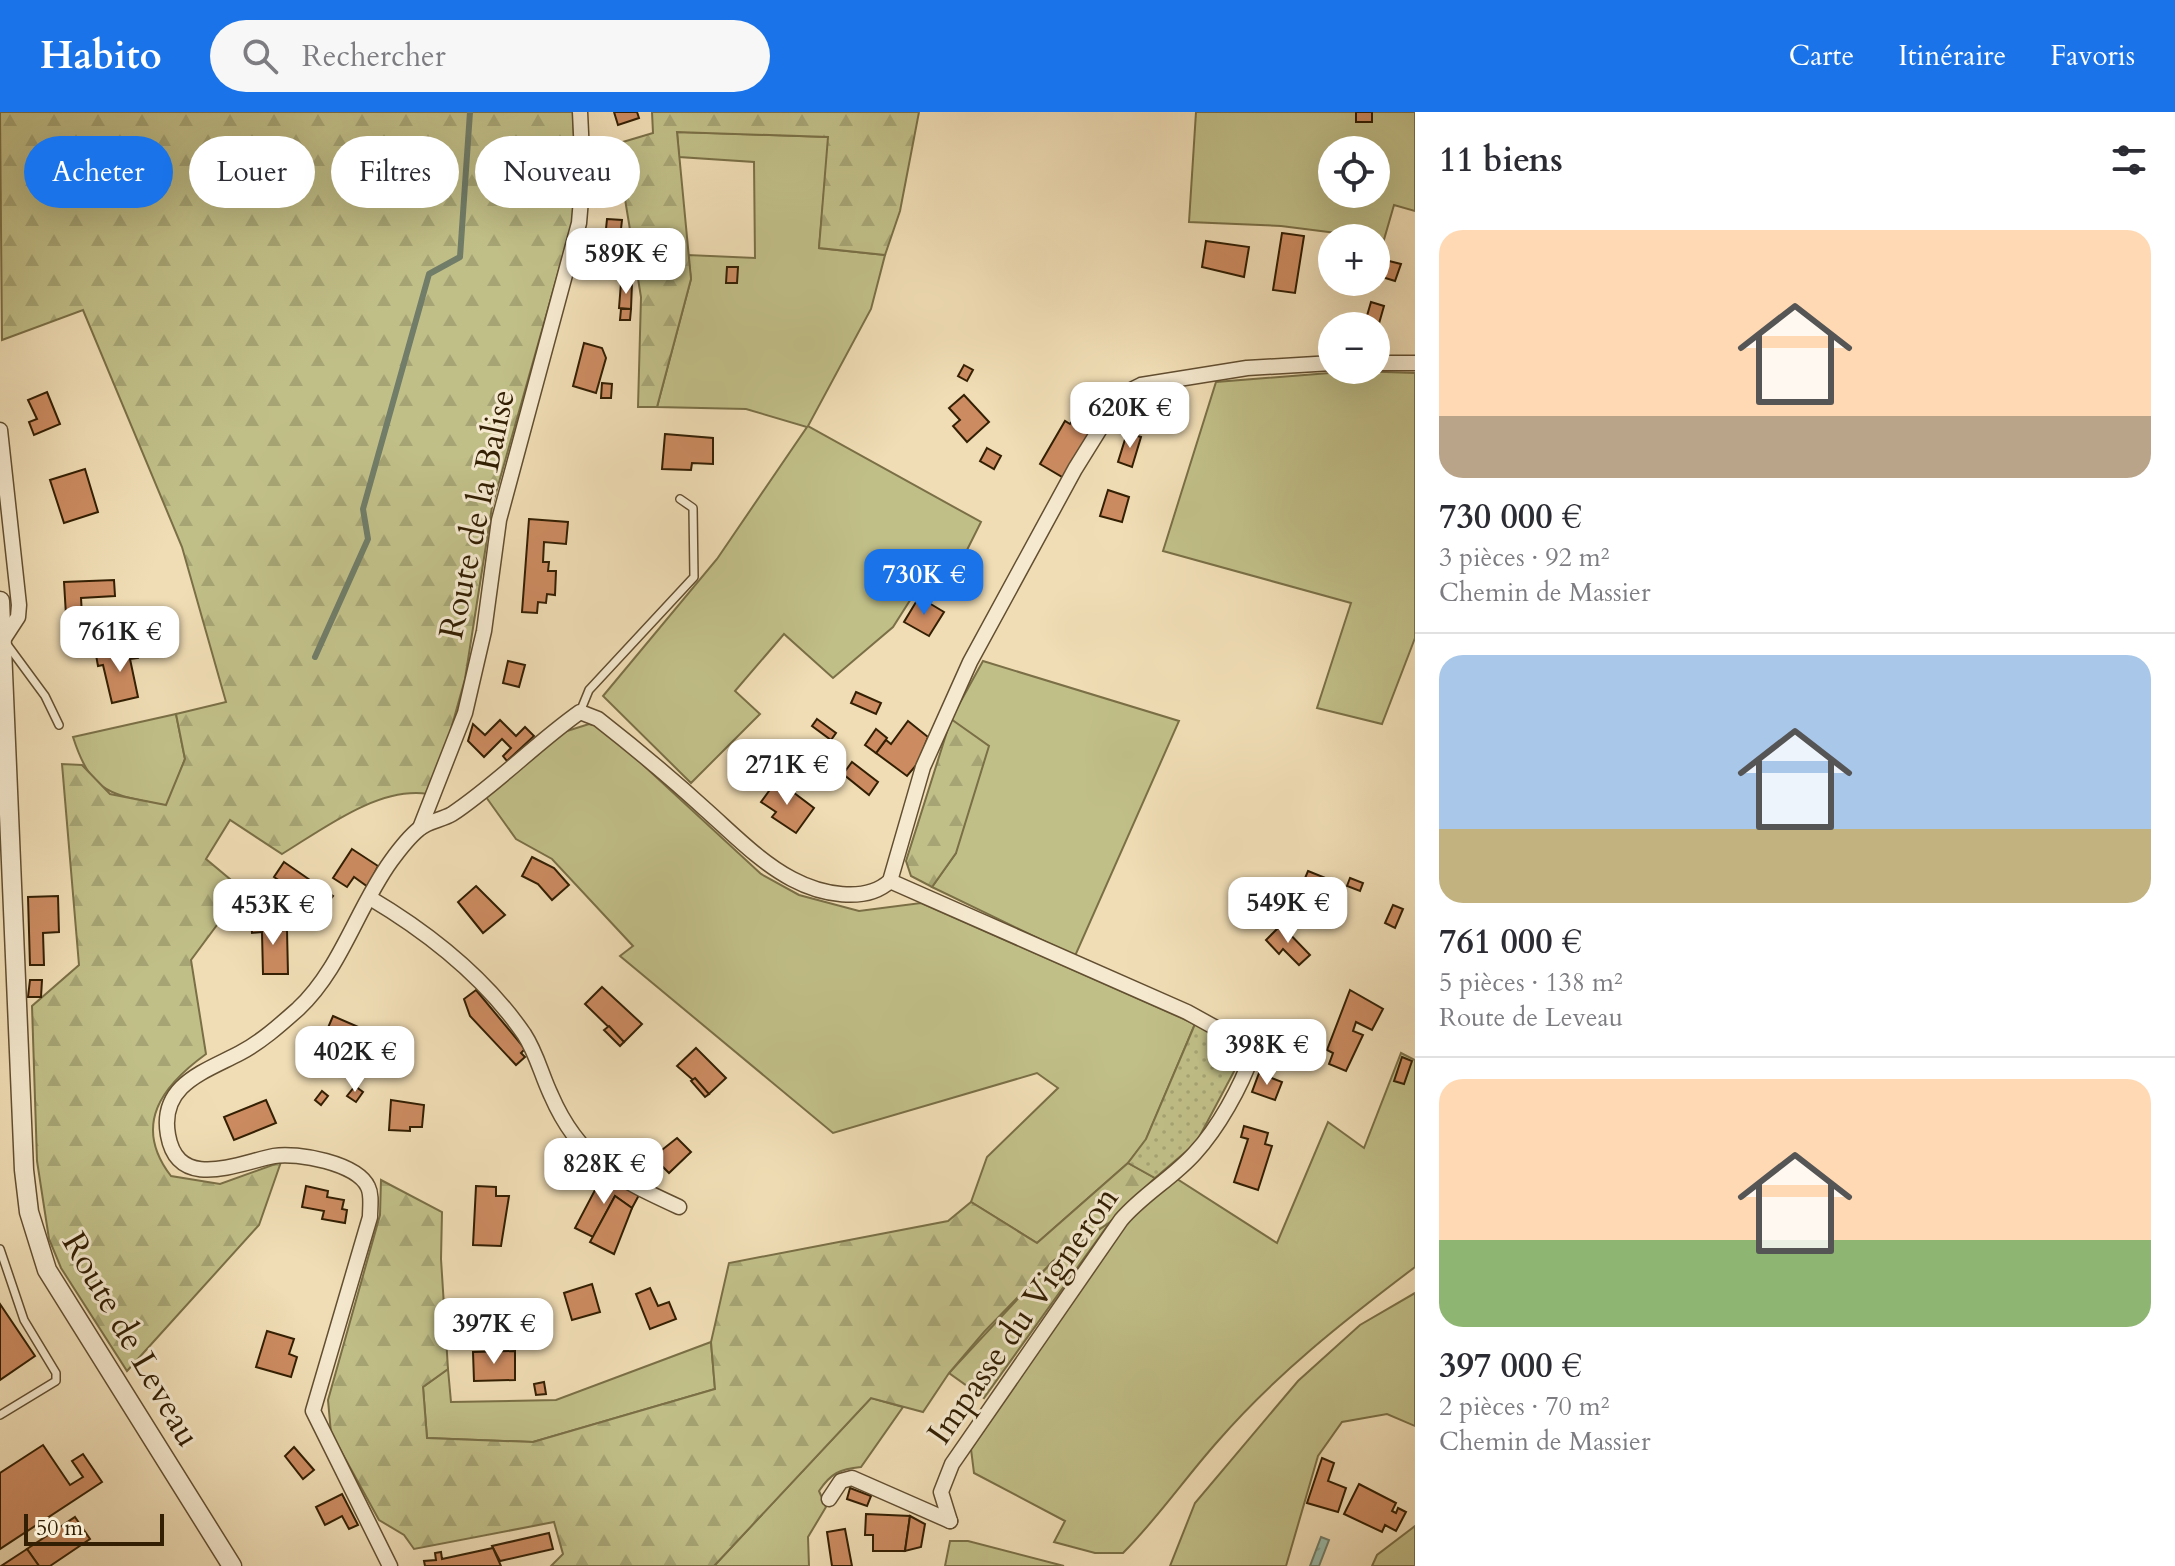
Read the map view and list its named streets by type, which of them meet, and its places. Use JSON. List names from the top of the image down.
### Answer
{
  "streets": {
    "street": ["Route de la Balise", "Impasse du Vigneron", "Route de Leveau"]
  },
  "scale_bar": "50 m",
  "page": {
    "header": "Habito",
    "search": "Rechercher",
    "nav": ["Carte", "Itinéraire", "Favoris"],
    "heading": "11 biens",
    "map_buttons": ["+", "−"],
    "chip": [
      "Acheter",
      "Louer",
      "Filtres",
      "Nouveau"
    ],
    "list": [
      {
        "name": "730 000 €",
        "note": "3 pièces · 92 m² · Chemin de Massier"
      },
      {
        "name": "761 000 €",
        "note": "5 pièces · 138 m² · Route de Leveau"
      },
      {
        "name": "397 000 €",
        "note": "2 pièces · 70 m² · Chemin de Massier"
      }
    ],
    "price": [
      "589K €",
      "620K €",
      "730K €",
      "761K €",
      "271K €",
      "549K €",
      "453K €",
      "398K €",
      "402K €",
      "828K €",
      "397K €"
    ],
    "scale": "50 m"
  }
}
